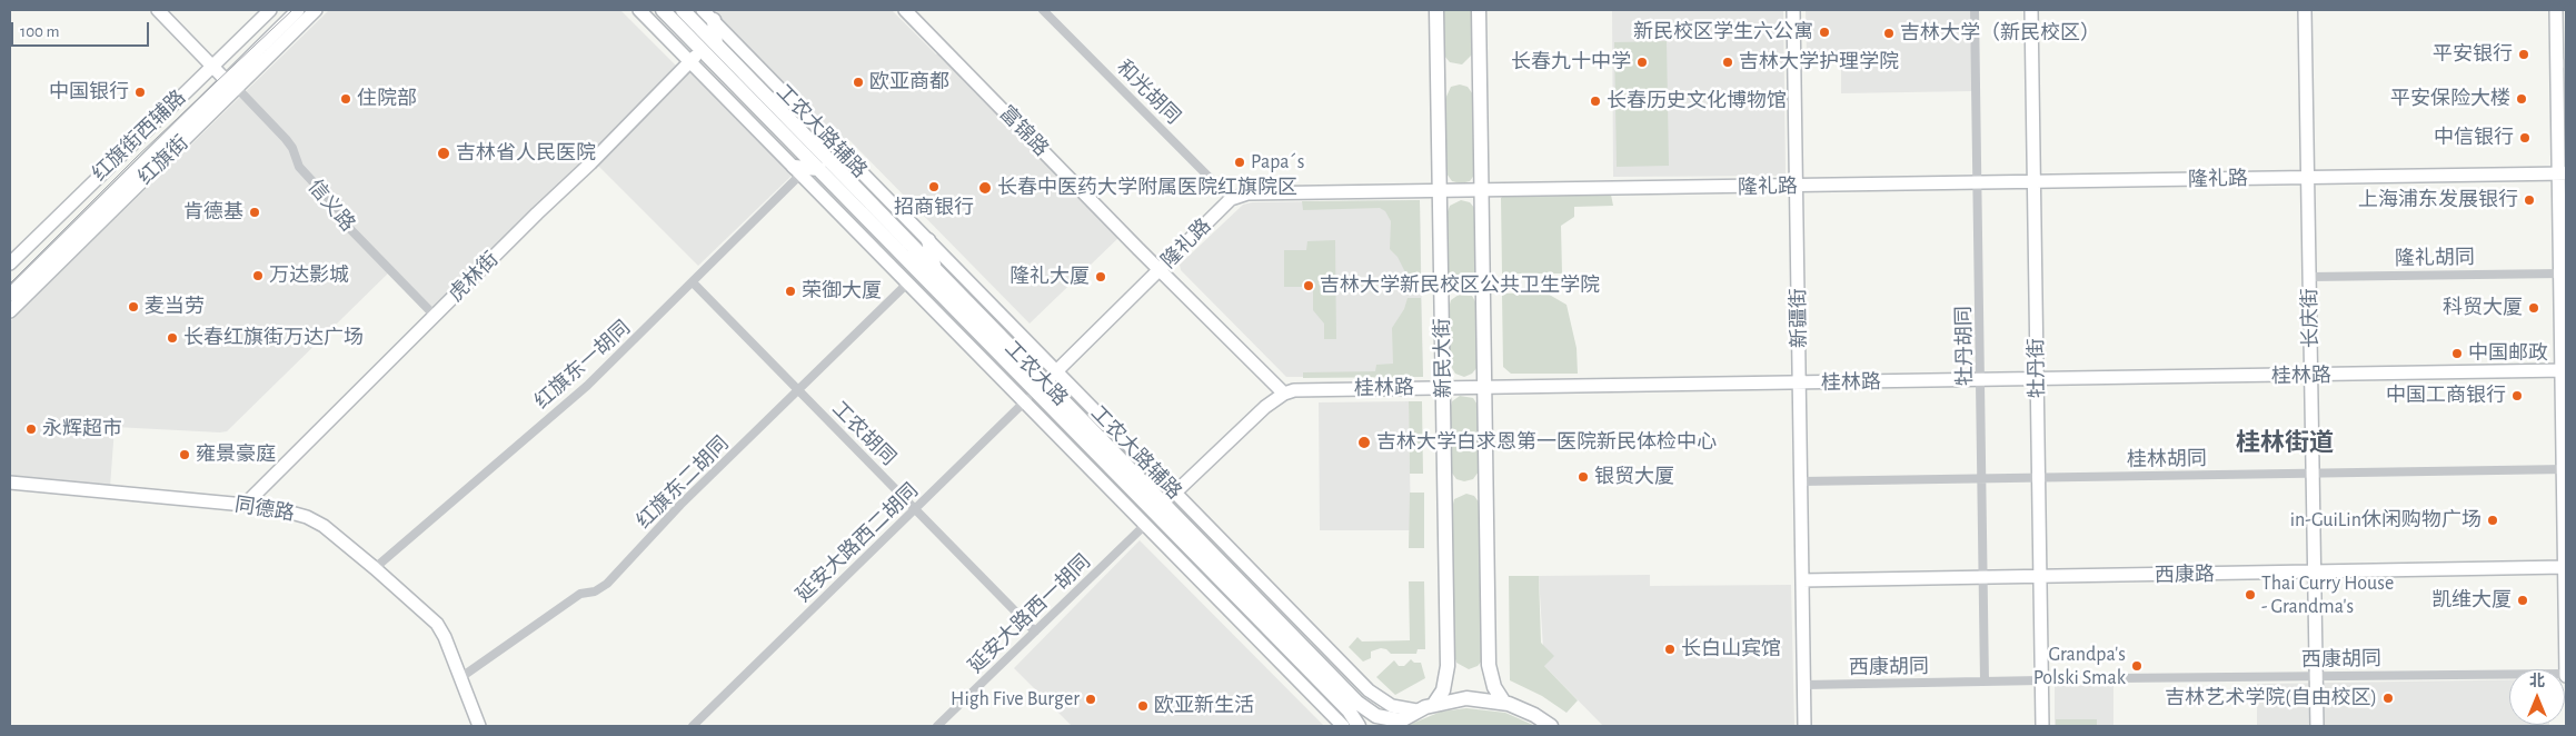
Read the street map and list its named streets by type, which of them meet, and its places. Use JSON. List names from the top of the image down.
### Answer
{
  "streets": {
    "main road": ["新民大街", "工农大路"],
    "street": [
      "和光胡同",
      "工农大路辅路",
      "富锦路",
      "红旗街西辅路",
      "红旗街",
      "隆礼路",
      "信义路",
      "隆礼胡同",
      "虎林街",
      "新疆街",
      "长庆街",
      "牡丹胡同",
      "红旗东一胡同",
      "牡丹街",
      "桂林路",
      "工农胡同",
      "桂林胡同",
      "红旗东二胡同",
      "同德路",
      "延安大路西二胡同",
      "西康路",
      "延安大路西一胡同",
      "西康胡同"
    ]
  },
  "crossings": [
    ["和光胡同", "隆礼路"],
    ["工农大路辅路", "隆礼路"],
    ["工农大路辅路", "桂林路"],
    ["富锦路", "隆礼路"],
    ["富锦路", "桂林路"],
    ["红旗街西辅路", "信义路"],
    ["红旗街", "信义路"],
    ["隆礼路", "新疆街"],
    ["隆礼路", "长庆街"],
    ["隆礼路", "牡丹胡同"],
    ["隆礼路", "新民大街"],
    ["隆礼路", "牡丹街"],
    ["隆礼路", "工农大路"],
    ["隆礼路", "延安大路西二胡同"],
    ["信义路", "虎林街"],
    ["隆礼胡同", "长庆街"],
    ["虎林街", "工农大路"],
    ["虎林街", "同德路"],
    ["新疆街", "桂林路"],
    ["新疆街", "桂林胡同"],
    ["新疆街", "西康路"],
    ["新疆街", "西康胡同"],
    ["长庆街", "桂林路"],
    ["长庆街", "桂林胡同"],
    ["长庆街", "西康路"],
    ["长庆街", "西康胡同"],
    ["牡丹胡同", "桂林路"],
    ["牡丹胡同", "桂林胡同"],
    ["牡丹胡同", "西康路"],
    ["牡丹胡同", "西康胡同"],
    ["新民大街", "桂林路"],
    ["红旗东一胡同", "工农胡同"],
    ["红旗东一胡同", "同德路"],
    ["牡丹街", "桂林路"],
    ["牡丹街", "桂林胡同"],
    ["牡丹街", "西康路"],
    ["牡丹街", "西康胡同"],
    ["工农大路", "延安大路西二胡同"],
    ["工农胡同", "红旗东二胡同"],
    ["工农胡同", "延安大路西二胡同"],
    ["工农胡同", "延安大路西一胡同"],
    ["红旗东二胡同", "同德路"]
  ],
  "districts": ["桂林街道"],
  "places": [
    "新民校区学生六公寓",
    "吉林大学（新民校区）",
    "平安银行",
    "长春九十中学",
    "吉林大学护理学院",
    "欧亚商都",
    "中国银行",
    "住院部",
    "平安保险大楼",
    "长春历史文化博物馆",
    "中信银行",
    "吉林省人民医院",
    "Papa´s",
    "招商银行",
    "长春中医药大学附属医院红旗院区",
    "上海浦东发展银行",
    "肯德基",
    "万达影城",
    "隆礼大厦",
    "吉林大学新民校区公共卫生学院",
    "荣御大厦",
    "麦当劳",
    "科贸大厦",
    "长春红旗街万达广场",
    "中国邮政",
    "中国工商银行",
    "永辉超市",
    "吉林大学白求恩第一医院新民体检中心",
    "雍景豪庭",
    "银贸大厦",
    "in-GuiLin休闲购物广场",
    "Thai Curry House - Grandma's",
    "凯维大厦",
    "长白山宾馆",
    "Grandpa's Polski Smak",
    "吉林艺术学院(自由校区)",
    "High Five Burger",
    "欧亚新生活"
  ],
  "scale_bar": "100 m",
  "north": "top"
}
